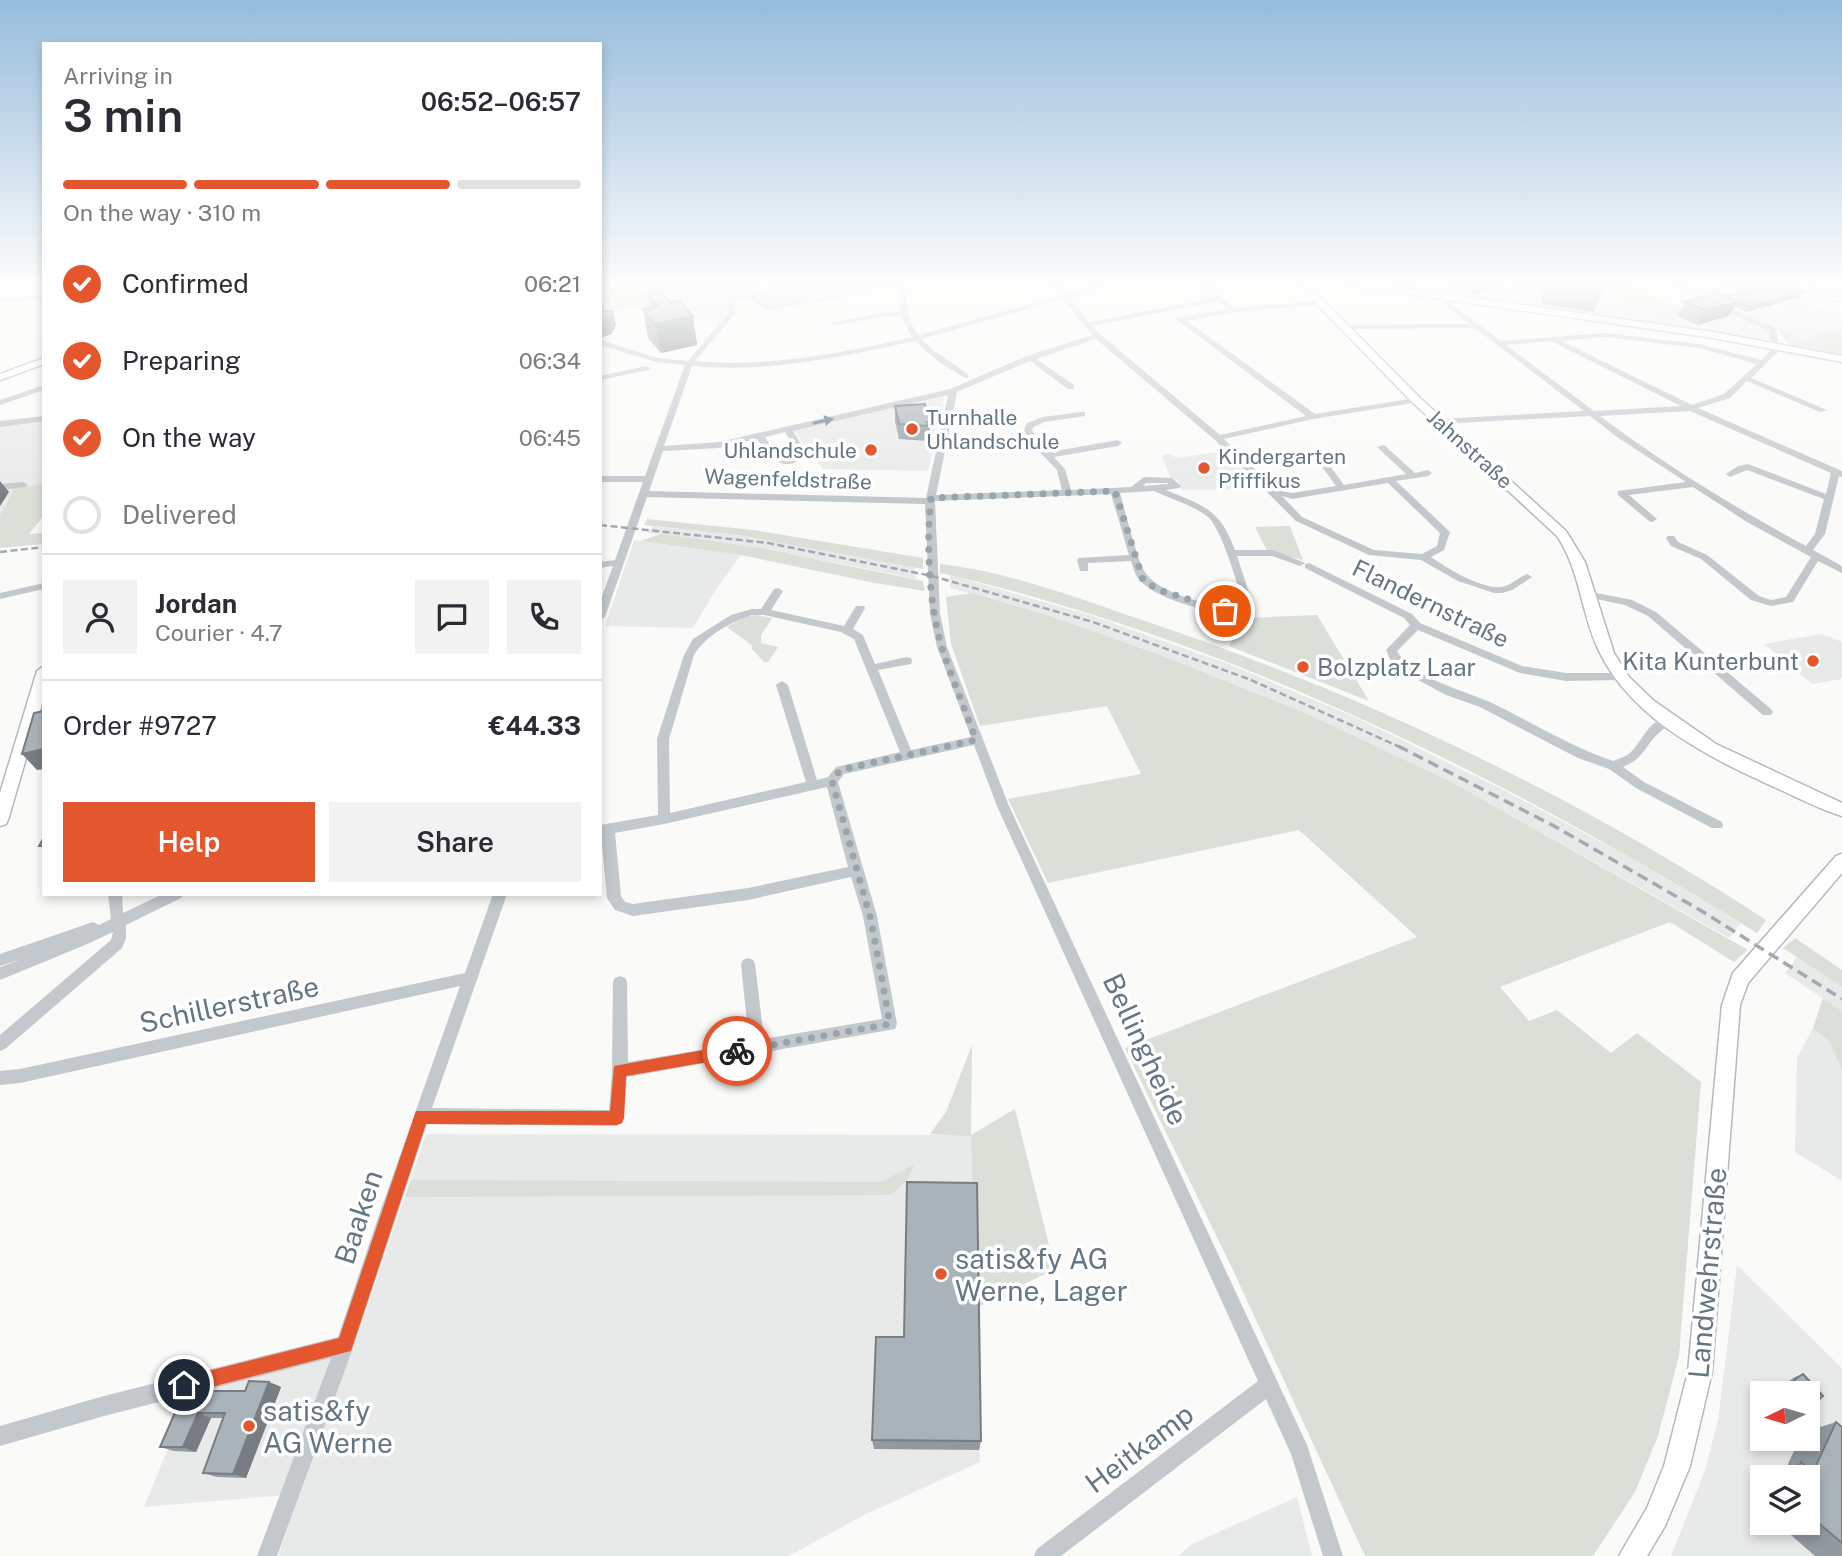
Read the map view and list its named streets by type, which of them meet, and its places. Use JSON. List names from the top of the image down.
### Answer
{
  "streets": {
    "street": [
      "Jahnstraße",
      "Wagenfeldstraße",
      "Flandernstraße",
      "Schillerstraße",
      "Bellingheide",
      "Baaken",
      "Landwehrstraße",
      "Heitkamp"
    ]
  },
  "crossings": [
    ["Jahnstraße", "Flandernstraße"],
    ["Wagenfeldstraße", "Bellingheide"],
    ["Schillerstraße", "Baaken"],
    ["Bellingheide", "Heitkamp"]
  ],
  "places": [
    "Turnhalle Uhlandschule",
    "Uhlandschule",
    "Kindergarten Pfiffikus",
    "Kita Kunterbunt",
    "Bolzplatz Laar",
    "satis&fy AG Werne, Lager",
    "satis&fy AG Werne"
  ],
  "north": "left",
  "page": {
    "heading": ["3 min", "Arriving in", "06:52–06:57"],
    "panel": [
      "Jordan",
      "Courier · 4.7",
      "Order #9727",
      "€44.33"
    ],
    "bar": "On the way · 310 m",
    "list": [
      ["Confirmed", "06:21"],
      ["Preparing", "06:34"],
      ["On the way", "06:45"],
      "Delivered"
    ],
    "buttons": ["Help", "Share"]
  }
}
